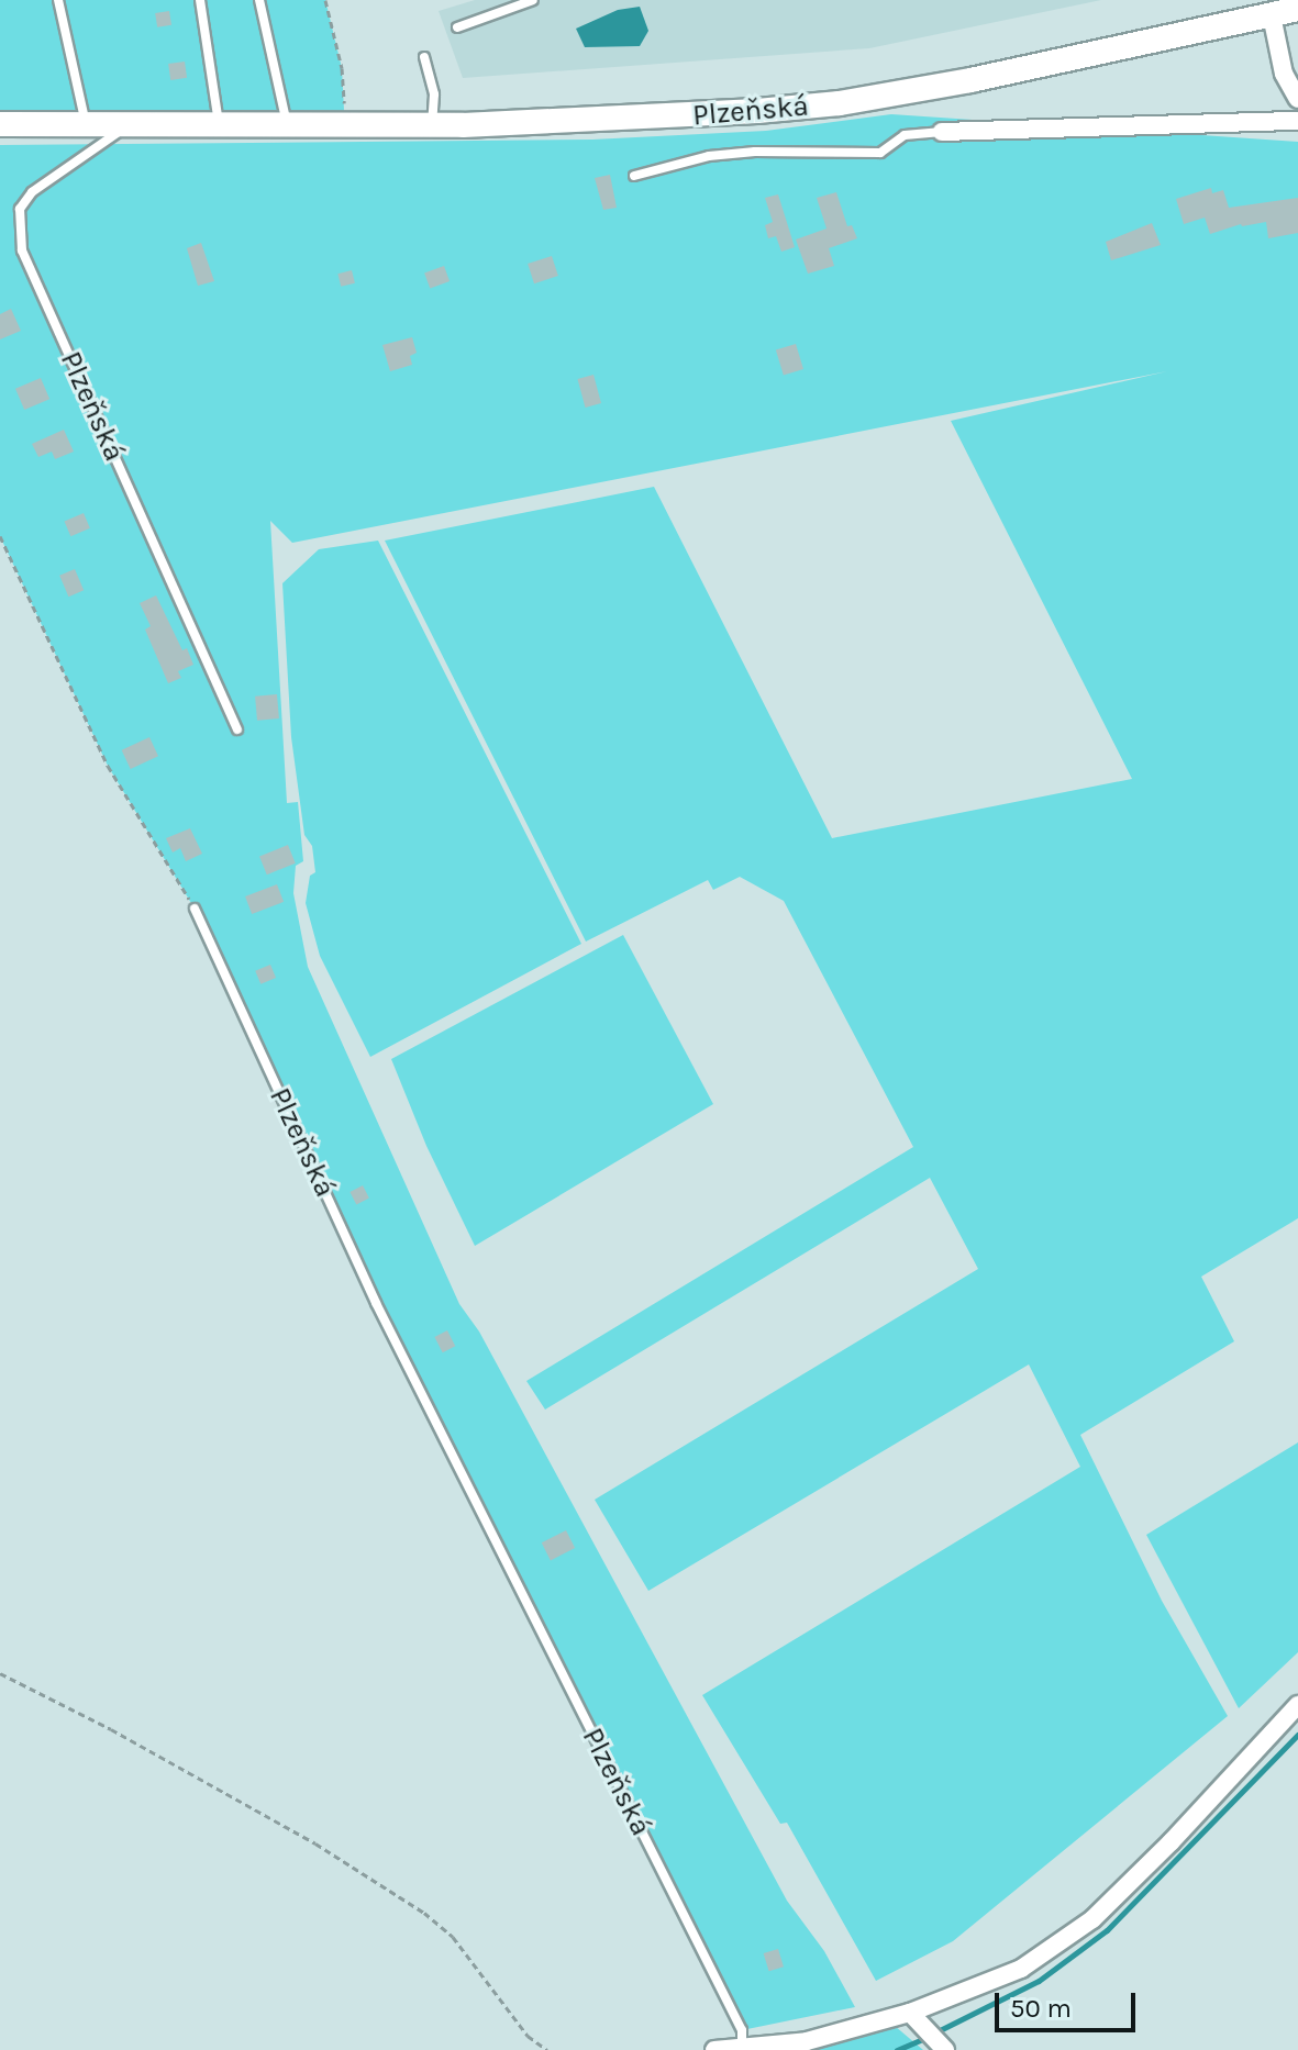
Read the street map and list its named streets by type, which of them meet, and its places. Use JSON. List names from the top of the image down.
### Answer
{
  "streets": {
    "main road": ["Plzeňská"]
  },
  "scale_bar": "50 m"
}
